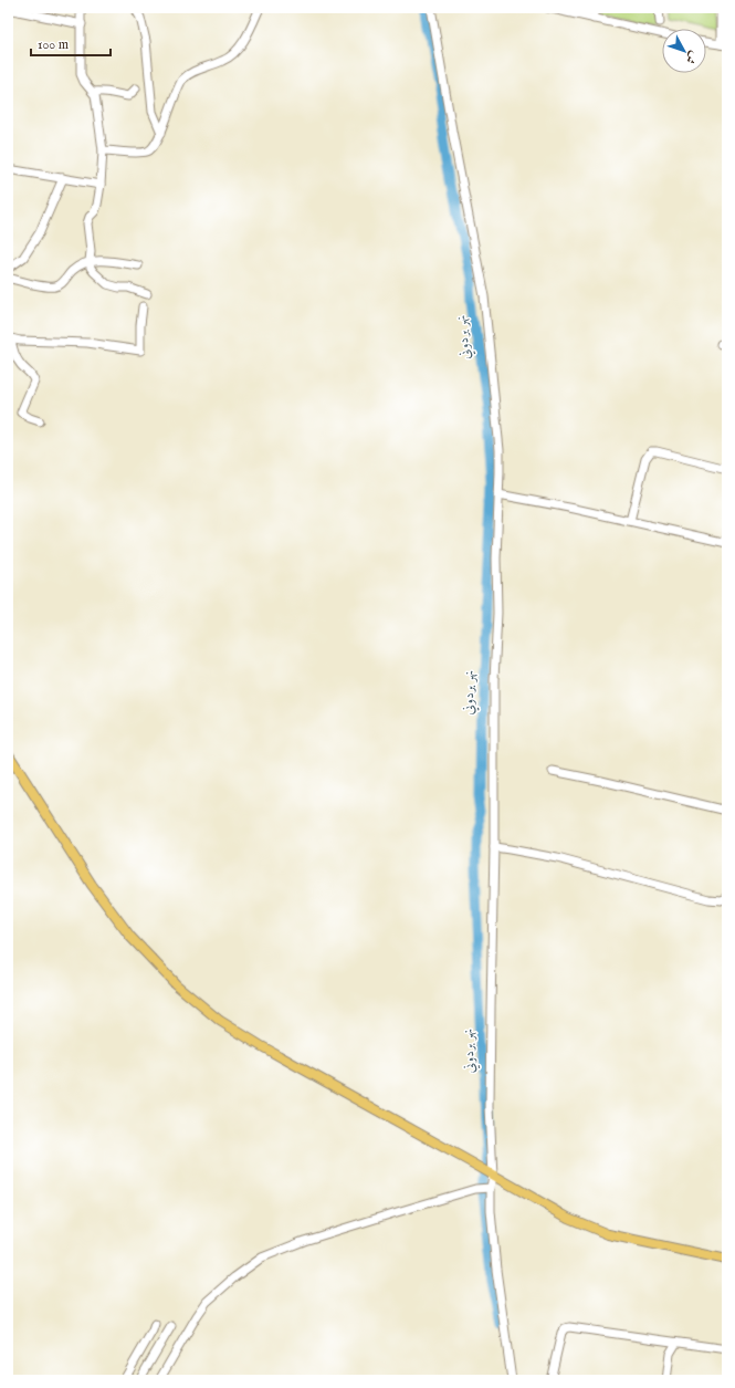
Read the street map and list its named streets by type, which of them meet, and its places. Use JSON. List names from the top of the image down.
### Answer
{
  "water": ["نهر بردوني"],
  "scale_bar": "100 m",
  "north": "bottom right"
}
